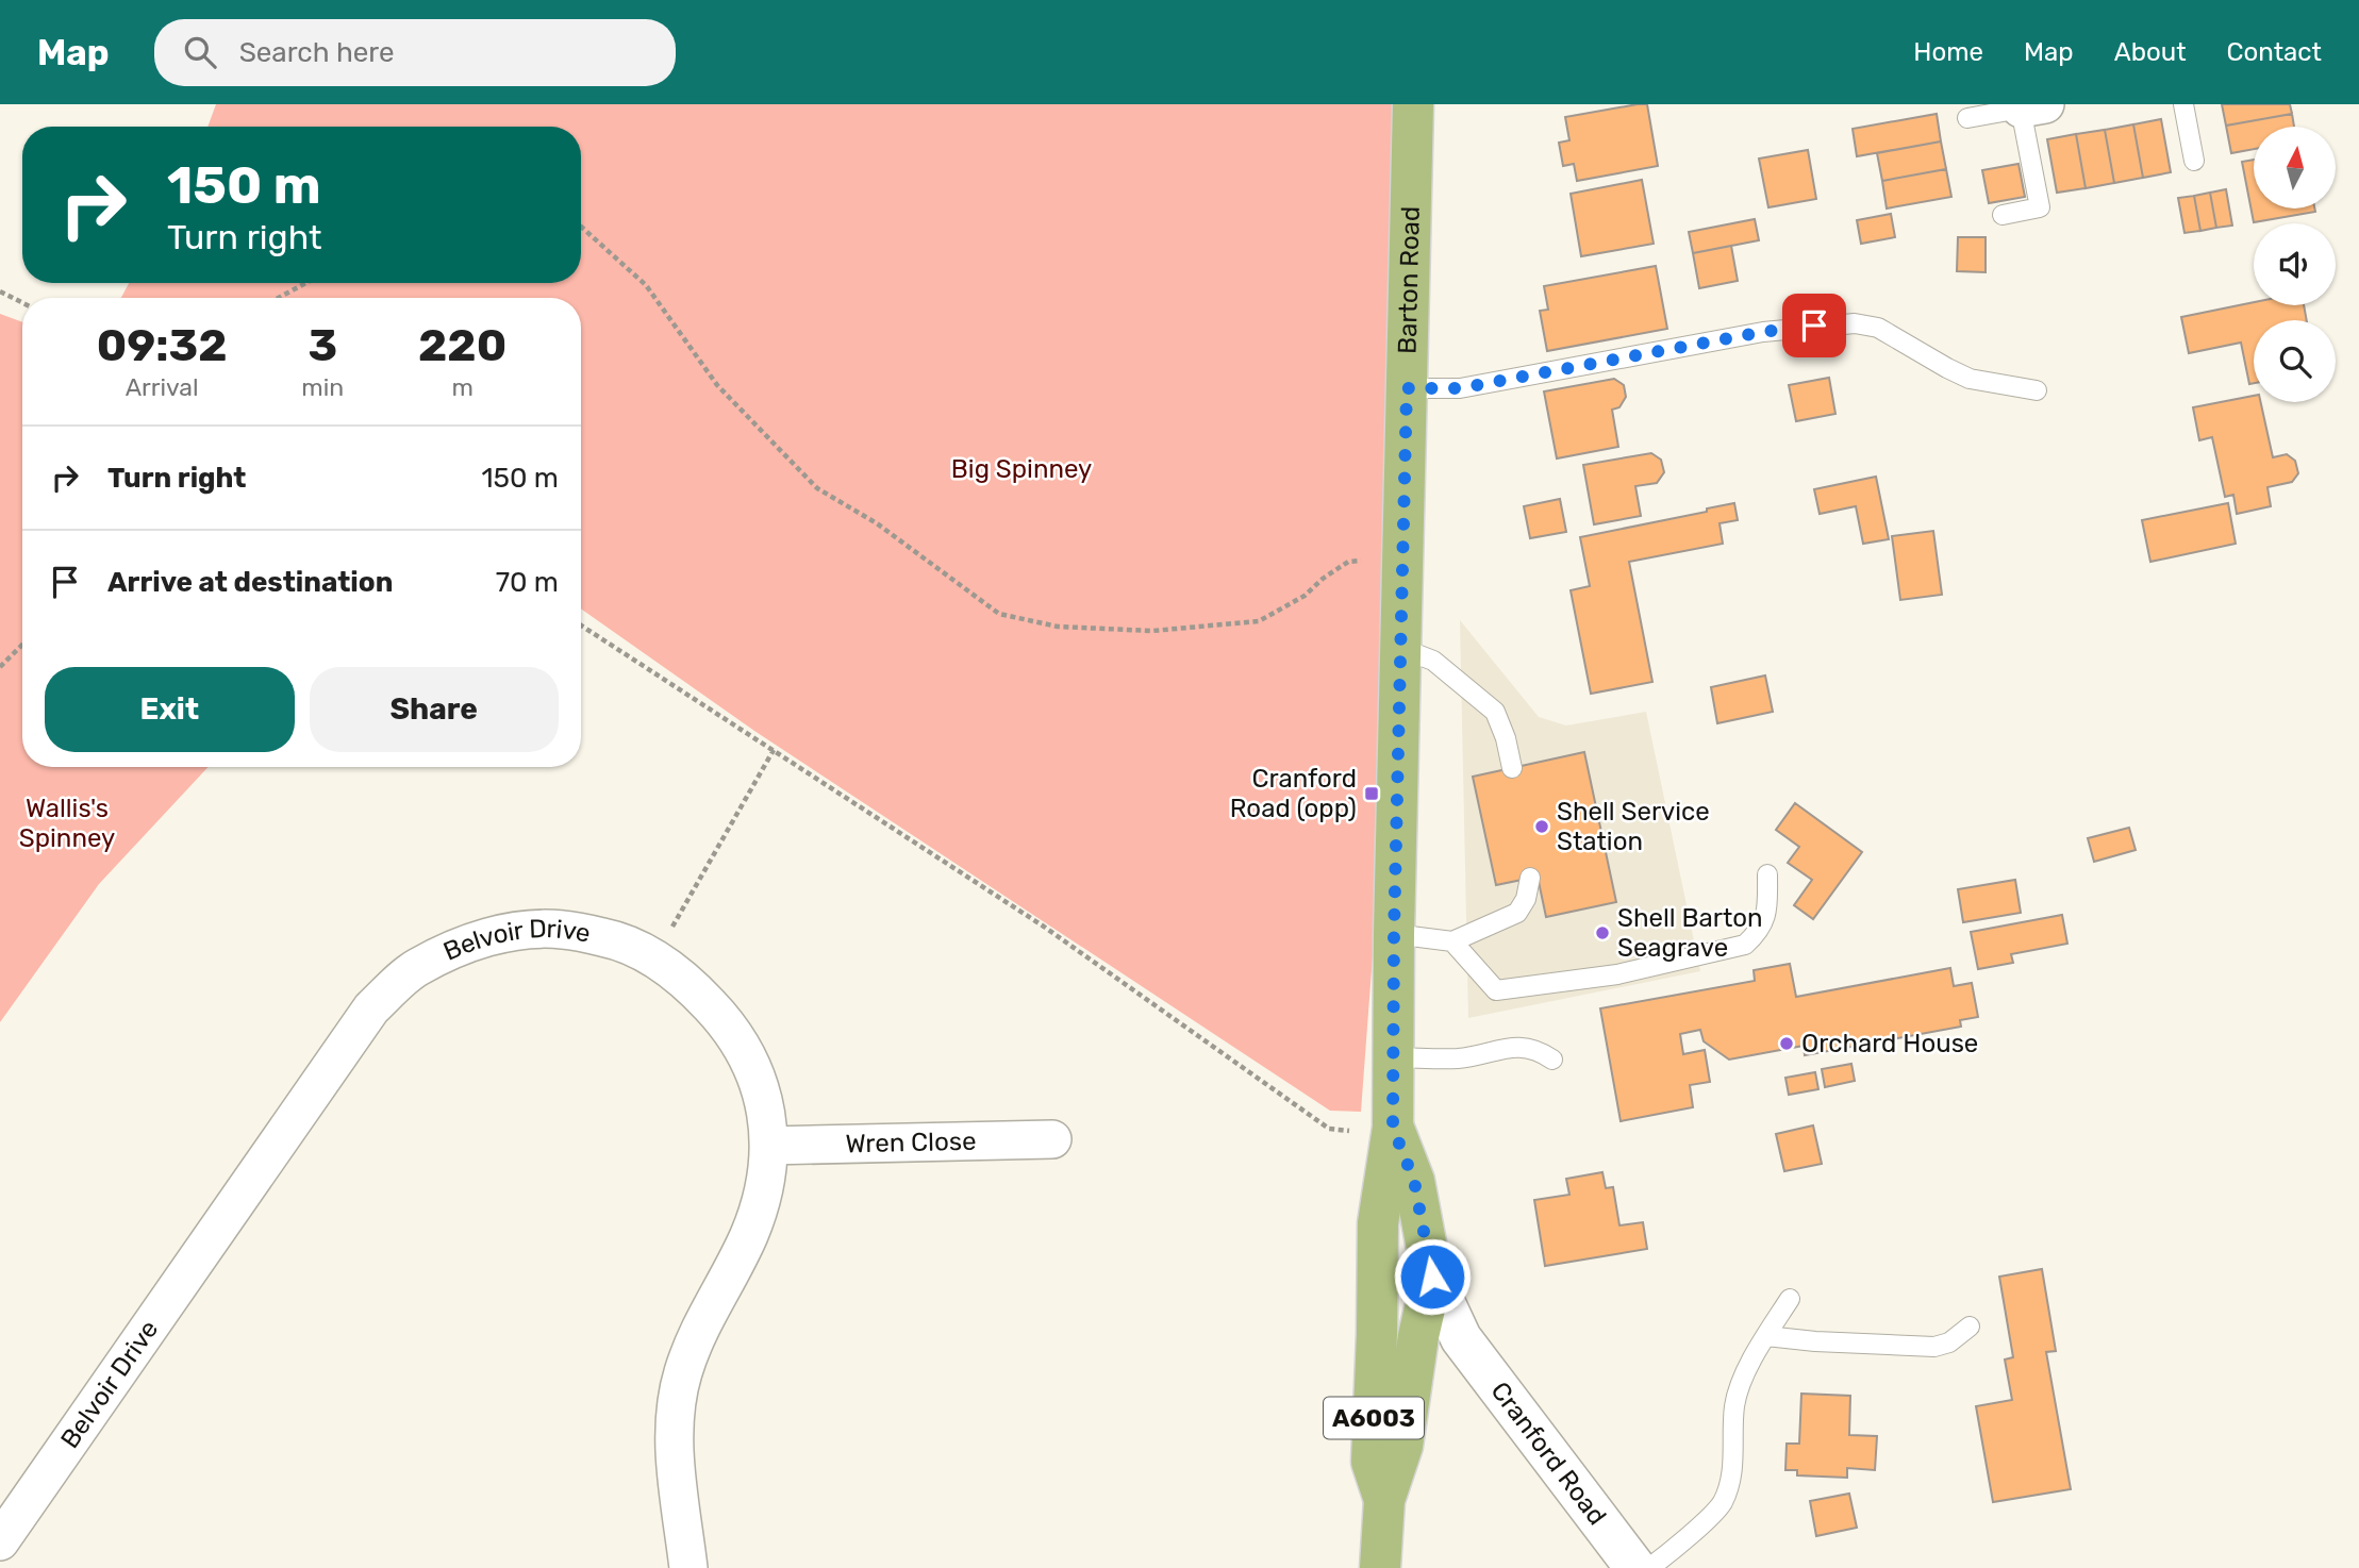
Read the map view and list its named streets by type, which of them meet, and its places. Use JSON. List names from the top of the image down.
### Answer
{
  "streets": {
    "main road": ["Barton Road", "A6003"],
    "street": ["Belvoir Drive", "Wren Close", "Cranford Road"]
  },
  "crossings": [
    ["Barton Road", "Cranford Road"],
    ["Belvoir Drive", "Wren Close"]
  ],
  "parks": ["Big Spinney", "Wallis's Spinney"],
  "places": {
    "transit": ["Cranford Road (opp)"],
    "other": ["Shell Service Station", "Shell Barton Seagrave", "Orchard House"]
  },
  "north": "top",
  "page": {
    "header": "Map",
    "search": "Search here",
    "nav": [
      "Home",
      "Map",
      "About",
      "Contact"
    ],
    "turn": ["150 m", "Turn right"],
    "eta": [
      "09:32",
      "Arrival",
      "3",
      "min",
      "220",
      "m"
    ],
    "list": [
      {
        "name": "Turn right",
        "value": "150 m"
      },
      {
        "name": "Arrive at destination",
        "value": "70 m"
      }
    ],
    "buttons": ["Exit", "Share"]
  }
}
